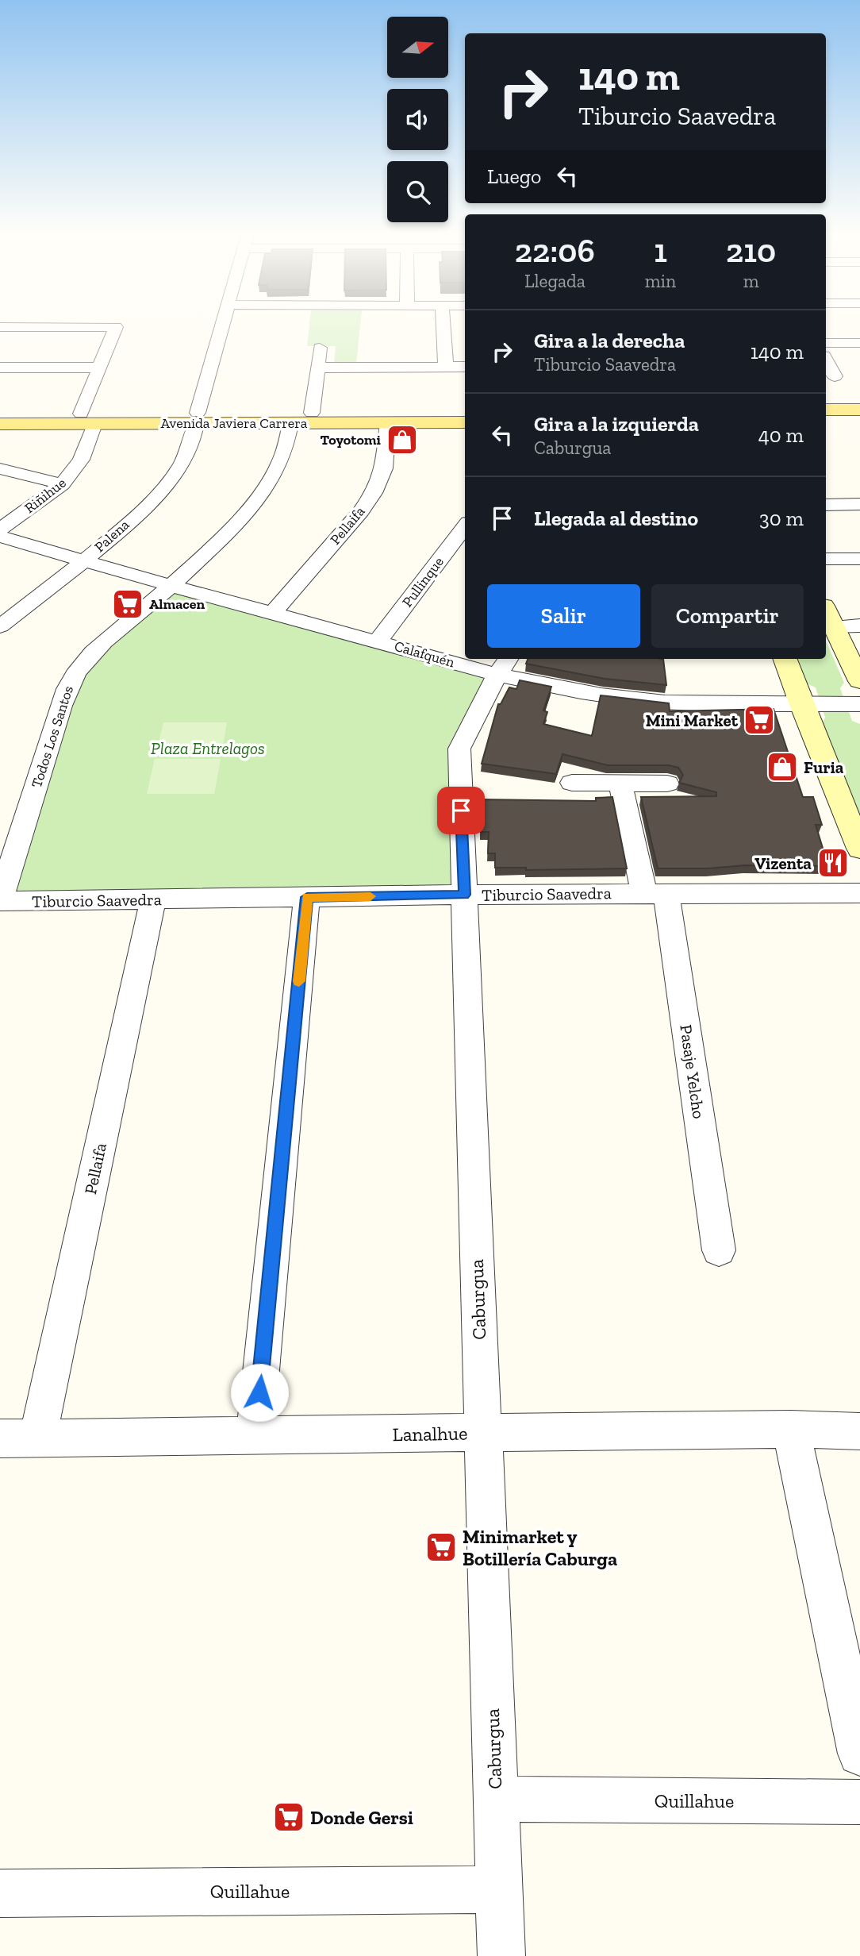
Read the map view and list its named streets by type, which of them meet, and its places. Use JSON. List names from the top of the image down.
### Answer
{
  "streets": {
    "main road": ["Avenida Javiera Carrera"],
    "street": [
      "Riñihue",
      "Pellaifa",
      "Palena",
      "Pullinque",
      "Calafquén",
      "Todos Los Santos",
      "Tiburcio Saavedra",
      "Pasaje Yelcho",
      "Caburgua",
      "Lanalhue",
      "Quillahue"
    ]
  },
  "crossings": [
    ["Avenida Javiera Carrera", "Riñihue"],
    ["Avenida Javiera Carrera", "Pellaifa"],
    ["Avenida Javiera Carrera", "Palena"],
    ["Avenida Javiera Carrera", "Todos Los Santos"],
    ["Pellaifa", "Calafquén"],
    ["Pellaifa", "Tiburcio Saavedra"],
    ["Pellaifa", "Lanalhue"],
    ["Palena", "Calafquén"],
    ["Pullinque", "Calafquén"],
    ["Calafquén", "Todos Los Santos"],
    ["Calafquén", "Caburgua"],
    ["Todos Los Santos", "Tiburcio Saavedra"],
    ["Tiburcio Saavedra", "Pasaje Yelcho"],
    ["Tiburcio Saavedra", "Caburgua"],
    ["Caburgua", "Lanalhue"],
    ["Caburgua", "Quillahue"]
  ],
  "parks": ["Plaza Entrelagos"],
  "places": {
    "shop": ["Toyotomi", "Furia"],
    "supermarket": [
      "Almacen",
      "Mini Market",
      "Minimarket y Botillería Caburga",
      "Donde Gersi"
    ],
    "restaurant": ["Vizenta"]
  },
  "north": "right",
  "page": {
    "turn": ["140 m", "Tiburcio Saavedra"],
    "then": "Luego",
    "eta": [
      "22:06",
      "Llegada",
      "1",
      "min",
      "210",
      "m"
    ],
    "list": [
      {
        "name": "Gira a la derecha",
        "note": "Tiburcio Saavedra",
        "value": "140 m"
      },
      {
        "name": "Gira a la izquierda",
        "note": "Caburgua",
        "value": "40 m"
      },
      {
        "name": "Llegada al destino",
        "value": "30 m"
      }
    ],
    "buttons": ["Salir", "Compartir"]
  }
}
